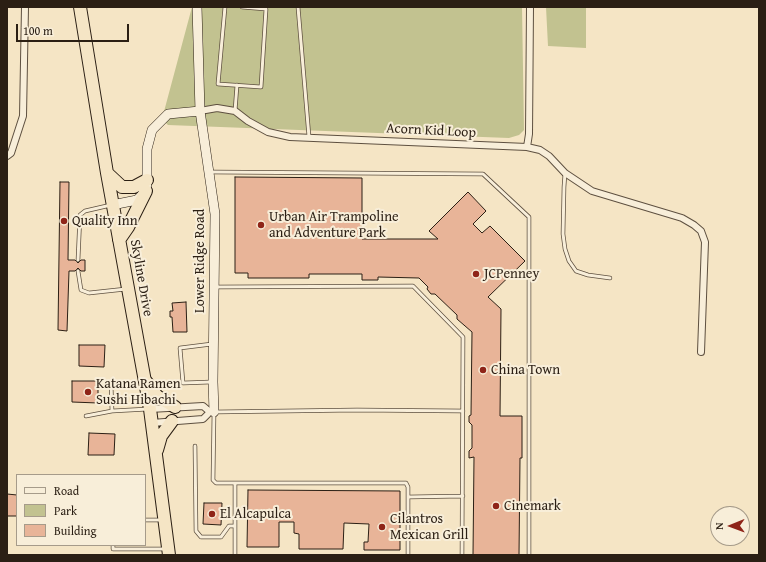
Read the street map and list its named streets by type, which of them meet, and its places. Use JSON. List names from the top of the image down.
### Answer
{
  "streets": {
    "highway": ["Skyline Drive"],
    "street": ["Acorn Kid Loop", "Lower Ridge Road"]
  },
  "crossings": [
    ["Acorn Kid Loop", "Lower Ridge Road"]
  ],
  "places": [
    "Quality Inn",
    "Urban Air Trampoline and Adventure Park",
    "JCPenney",
    "China Town",
    "Katana Ramen Sushi Hibachi",
    "Cinemark",
    "El Alcapulca",
    "Cilantros Mexican Grill"
  ],
  "legend": ["Road", "Park", "Building"],
  "scale_bar": "100 m",
  "north": "left"
}
